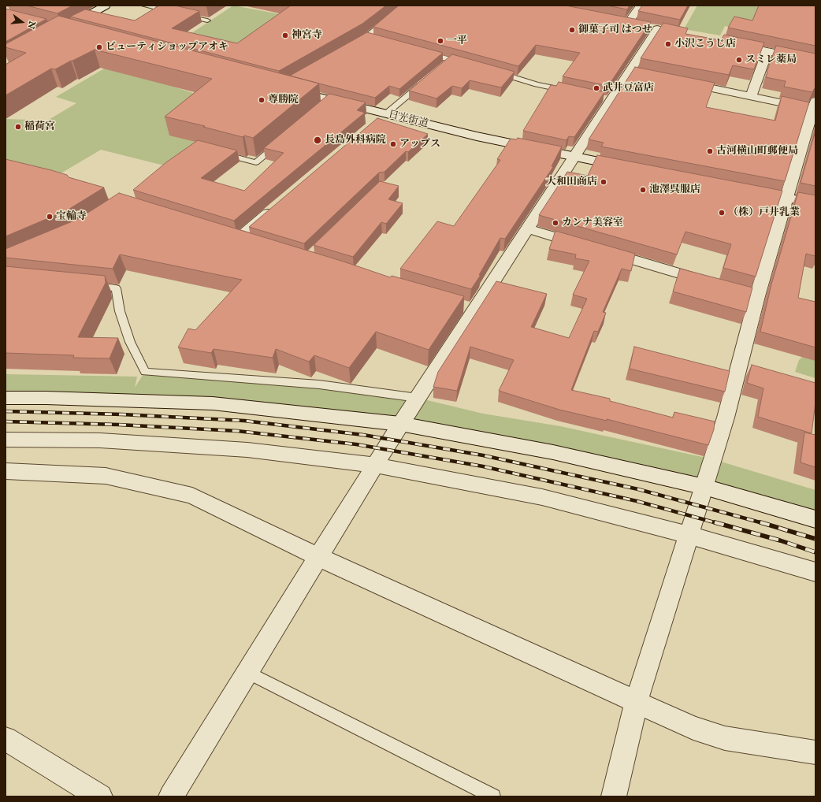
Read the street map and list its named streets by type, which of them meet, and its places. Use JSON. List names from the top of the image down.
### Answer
{
  "streets": {
    "street": ["日光街道"]
  },
  "places": [
    "御菓子司 はつせ",
    "神宮寺",
    "一平",
    "小沢こうじ店",
    "ビューティショップアオキ",
    "スミレ薬局",
    "武井豆富店",
    "尊勝院",
    "稲荷宮",
    "長島外科病院",
    "アップス",
    "古河横山町郵便局",
    "大和田商店",
    "池澤呉服店",
    "（株）戸井乳業",
    "宝輪寺",
    "カンナ美容室"
  ],
  "north": "right"
}
